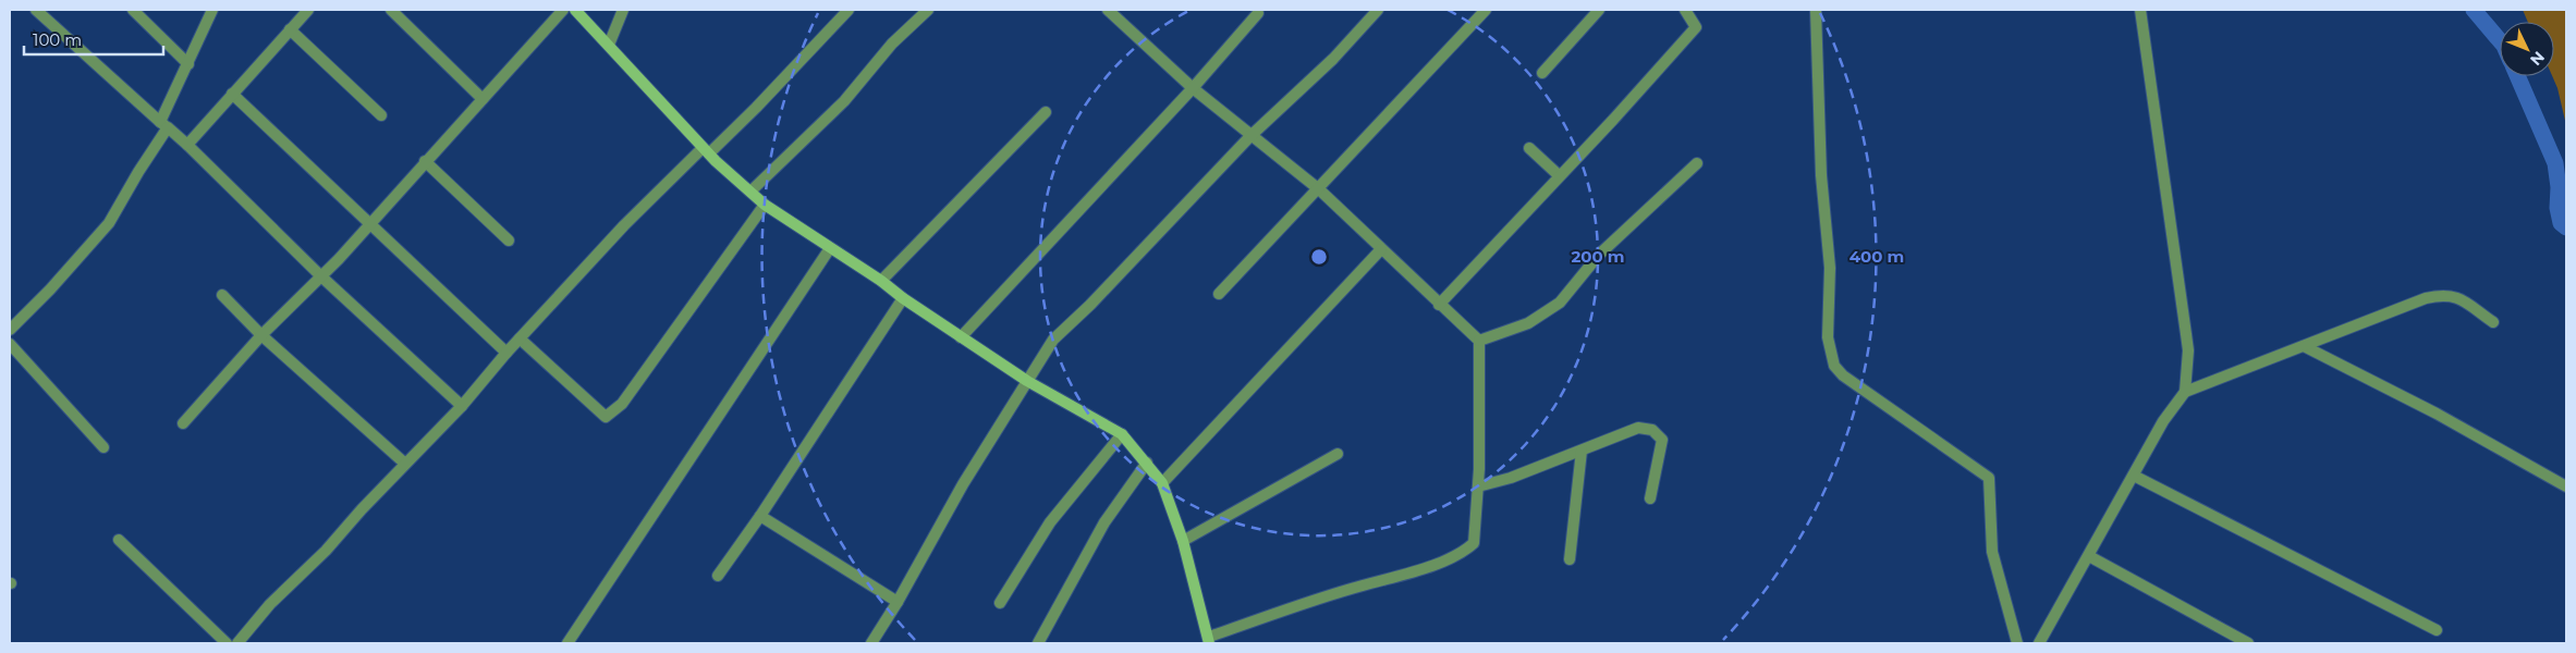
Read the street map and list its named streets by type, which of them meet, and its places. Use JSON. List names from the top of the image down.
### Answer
{
  "scale_bar": "100 m",
  "north": "bottom right",
  "rings": ["200 m", "400 m"]
}
